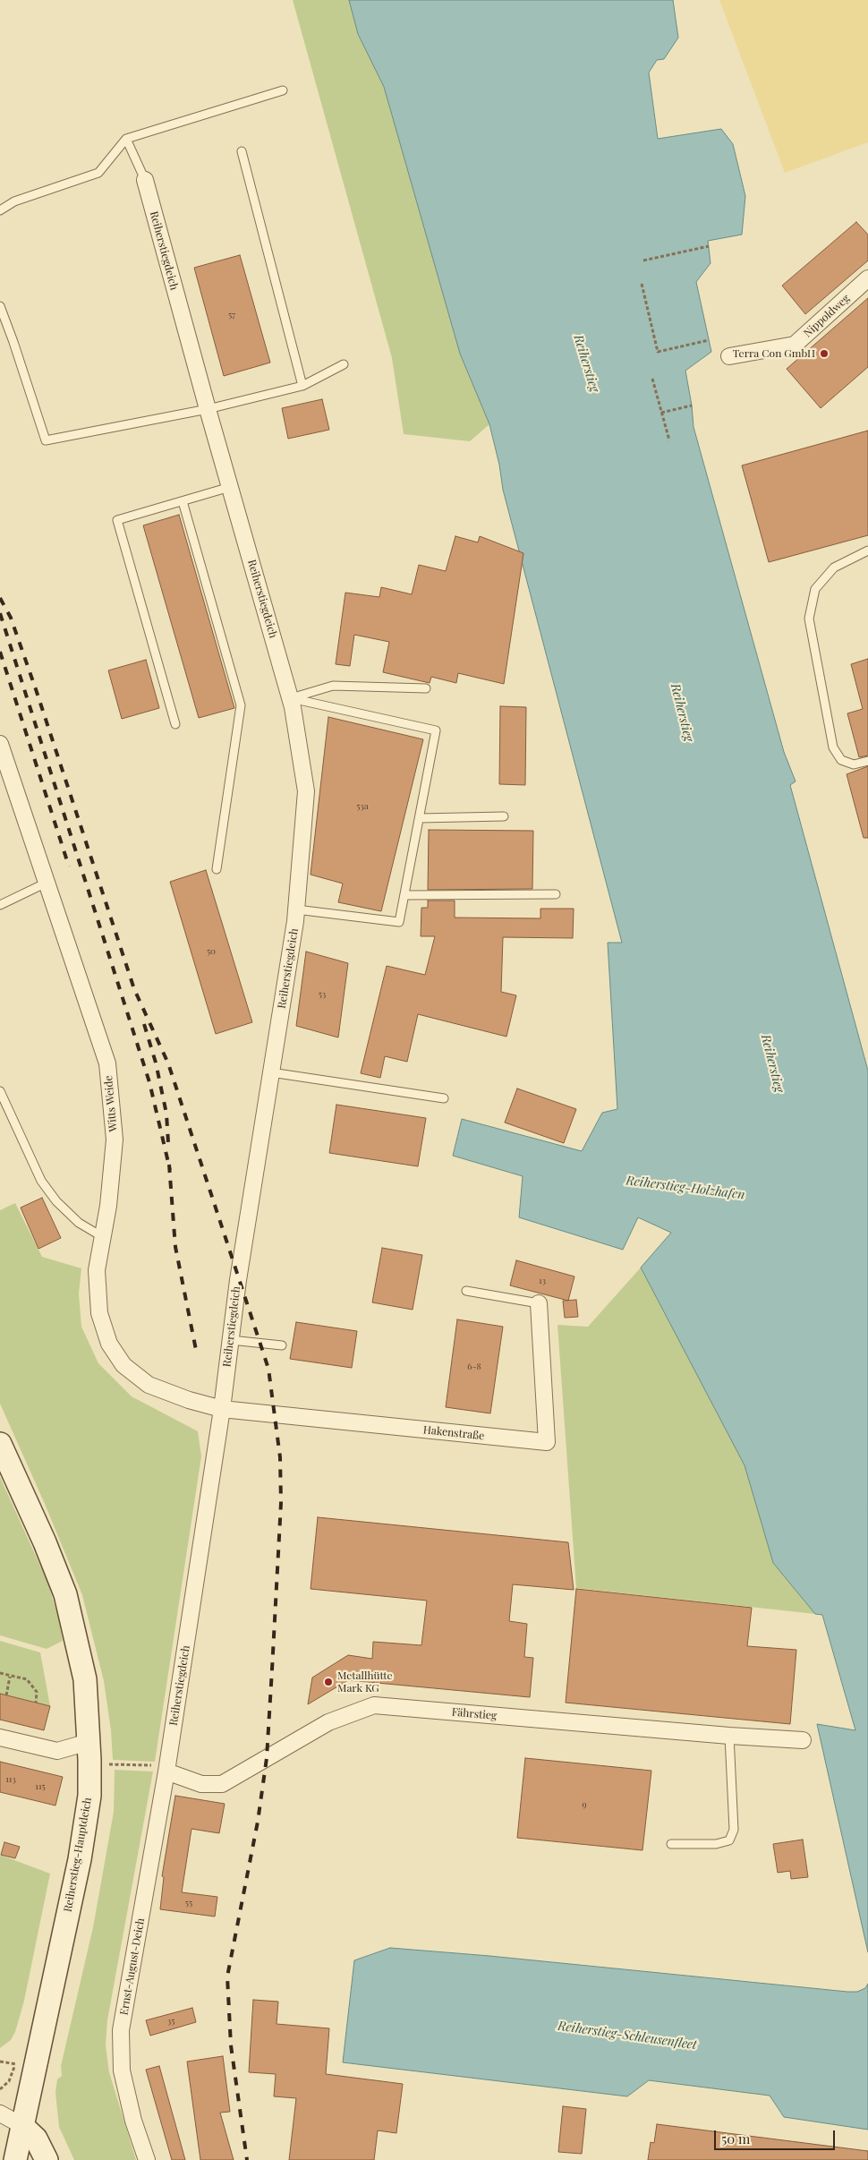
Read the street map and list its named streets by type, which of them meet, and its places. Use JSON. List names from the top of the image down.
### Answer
{
  "streets": {
    "main road": ["Reiherstieg-Hauptdeich"],
    "street": [
      "Reiherstiegdeich",
      "Nippoldweg",
      "Witts Weide",
      "Hakenstraße",
      "Fährstieg",
      "Ernst-August-Deich"
    ]
  },
  "crossings": [
    ["Reiherstiegdeich", "Witts Weide"],
    ["Reiherstiegdeich", "Hakenstraße"],
    ["Reiherstiegdeich", "Fährstieg"],
    ["Reiherstiegdeich", "Ernst-August-Deich"],
    ["Witts Weide", "Hakenstraße"],
    ["Fährstieg", "Ernst-August-Deich"]
  ],
  "water": ["Reiherstieg", "Reiherstieg-Holzhafen", "Reiherstieg-Schleusenfleet"],
  "places": ["Terra Con GmbH", "Metallhütte Mark KG"],
  "house_numbers": [
    "57",
    "53a",
    "50",
    "53",
    "13",
    "6-8",
    "113",
    "115",
    "9",
    "55",
    "35"
  ],
  "scale_bar": "50 m"
}
